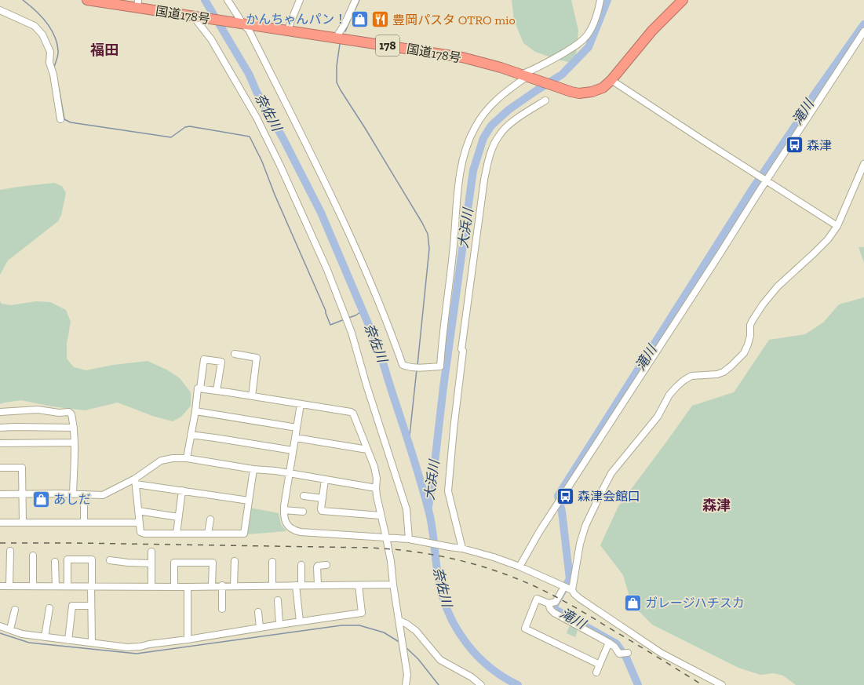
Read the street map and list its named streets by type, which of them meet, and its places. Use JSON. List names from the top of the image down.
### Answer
{
  "streets": {
    "highway": ["国道178号", "178"]
  },
  "districts": ["福田", "森津"],
  "water": ["奈佐川", "滝川", "大浜川"],
  "places": {
    "shop": ["かんちゃんパン！", "あしだ", "ガレージハチスカ"],
    "restaurant": ["豊岡パスタ OTRO mio"],
    "bus stop": ["森津", "森津会館口"]
  }
}
